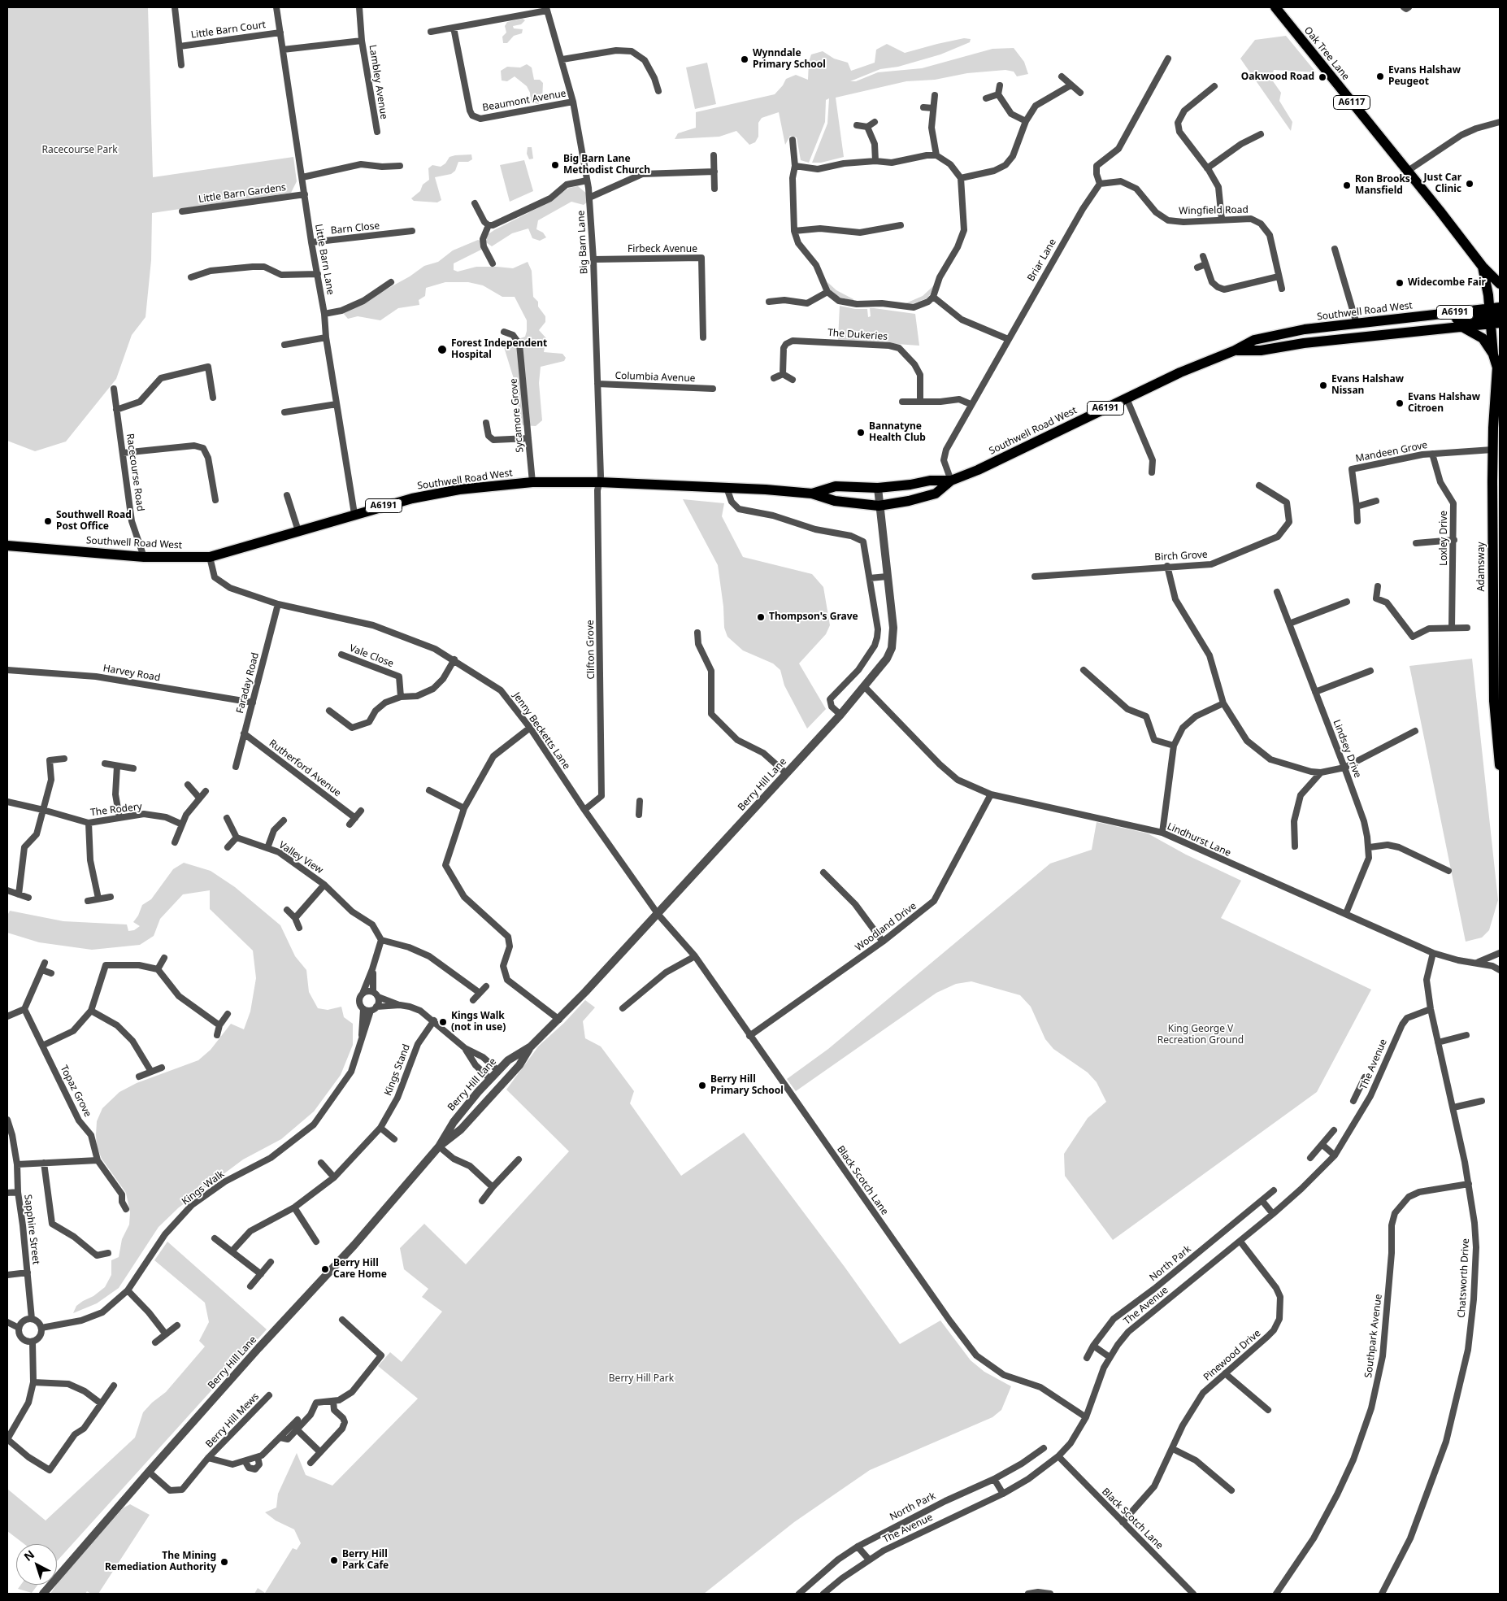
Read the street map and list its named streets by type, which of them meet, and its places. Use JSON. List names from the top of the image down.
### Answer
{
  "streets": {
    "main road": [
      "Oak Tree Lane",
      "A6117",
      "Southwell Road West",
      "A6191",
      "Adamsway"
    ],
    "street": [
      "Little Barn Court",
      "Lambley Avenue",
      "Beaumont Avenue",
      "Little Barn Gardens",
      "Wingfield Road",
      "Barn Close",
      "Big Barn Lane",
      "Firbeck Avenue",
      "Little Barn Lane",
      "Briar Lane",
      "The Dukeries",
      "Columbia Avenue",
      "Sycamore Grove",
      "Mandeen Grove",
      "Racecourse Road",
      "Loxley Drive",
      "Birch Grove",
      "Clifton Grove",
      "Vale Close",
      "Harvey Road",
      "Faraday Road",
      "Jenny Becketts Lane",
      "Lindsey Drive",
      "Rutherford Avenue",
      "Berry Hill Lane",
      "The Rodery",
      "Lindhurst Lane",
      "Valley View",
      "Woodland Drive",
      "The Avenue",
      "Kings Stand",
      "Topaz Grove",
      "Black Scotch Lane",
      "Kings Walk",
      "Sapphire Street",
      "North Park",
      "Chatsworth Drive",
      "Southpark Avenue",
      "Pinewood Drive",
      "Berry Hill Mews"
    ]
  },
  "crossings": [
    ["Little Barn Court", "Little Barn Lane"],
    ["Oak Tree Lane", "Southwell Road West"],
    ["Oak Tree Lane", "Adamsway"],
    ["Lambley Avenue", "Little Barn Lane"],
    ["Beaumont Avenue", "Big Barn Lane"],
    ["Little Barn Gardens", "Little Barn Lane"],
    ["Wingfield Road", "Briar Lane"],
    ["Barn Close", "Little Barn Lane"],
    ["Big Barn Lane", "Firbeck Avenue"],
    ["Big Barn Lane", "Southwell Road West"],
    ["Big Barn Lane", "Columbia Avenue"],
    ["Big Barn Lane", "Clifton Grove"],
    ["Little Barn Lane", "Southwell Road West"],
    ["Briar Lane", "Southwell Road West"],
    ["Southwell Road West", "Sycamore Grove"],
    ["Southwell Road West", "Racecourse Road"],
    ["Southwell Road West", "Adamsway"],
    ["Southwell Road West", "Clifton Grove"],
    ["Southwell Road West", "Jenny Becketts Lane"],
    ["Southwell Road West", "Berry Hill Lane"],
    ["Mandeen Grove", "Loxley Drive"],
    ["Mandeen Grove", "Adamsway"],
    ["Clifton Grove", "Jenny Becketts Lane"],
    ["Harvey Road", "Faraday Road"],
    ["Faraday Road", "Jenny Becketts Lane"],
    ["Faraday Road", "Rutherford Avenue"],
    ["Jenny Becketts Lane", "Berry Hill Lane"],
    ["Jenny Becketts Lane", "Black Scotch Lane"],
    ["Lindsey Drive", "Lindhurst Lane"],
    ["Berry Hill Lane", "Lindhurst Lane"],
    ["Berry Hill Lane", "Black Scotch Lane"],
    ["Berry Hill Lane", "Berry Hill Mews"],
    ["Lindhurst Lane", "Woodland Drive"],
    ["Lindhurst Lane", "Chatsworth Drive"],
    ["Woodland Drive", "Black Scotch Lane"],
    ["The Avenue", "Black Scotch Lane"],
    ["The Avenue", "Chatsworth Drive"],
    ["The Avenue", "Pinewood Drive"],
    ["Black Scotch Lane", "Pinewood Drive"],
    ["Kings Walk", "Sapphire Street"],
    ["Chatsworth Drive", "Southpark Avenue"]
  ],
  "parks": ["Racecourse Park", "King George V Recreation Ground", "Berry Hill Park"],
  "places": [
    "Wynndale Primary School",
    "Evans Halshaw Peugeot",
    "Oakwood Road",
    "Big Barn Lane Methodist Church",
    "Just Car Clinic",
    "Ron Brooks Mansfield",
    "Widecombe Fair",
    "Forest Independent Hospital",
    "Evans Halshaw Nissan",
    "Evans Halshaw Citroen",
    "Bannatyne Health Club",
    "Southwell Road Post Office",
    "Thompson's Grave",
    "Kings Walk (not in use)",
    "Berry Hill Primary School",
    "Berry Hill Care Home",
    "Berry Hill Park Cafe",
    "The Mining Remediation Authority"
  ],
  "north": "top left"
}
